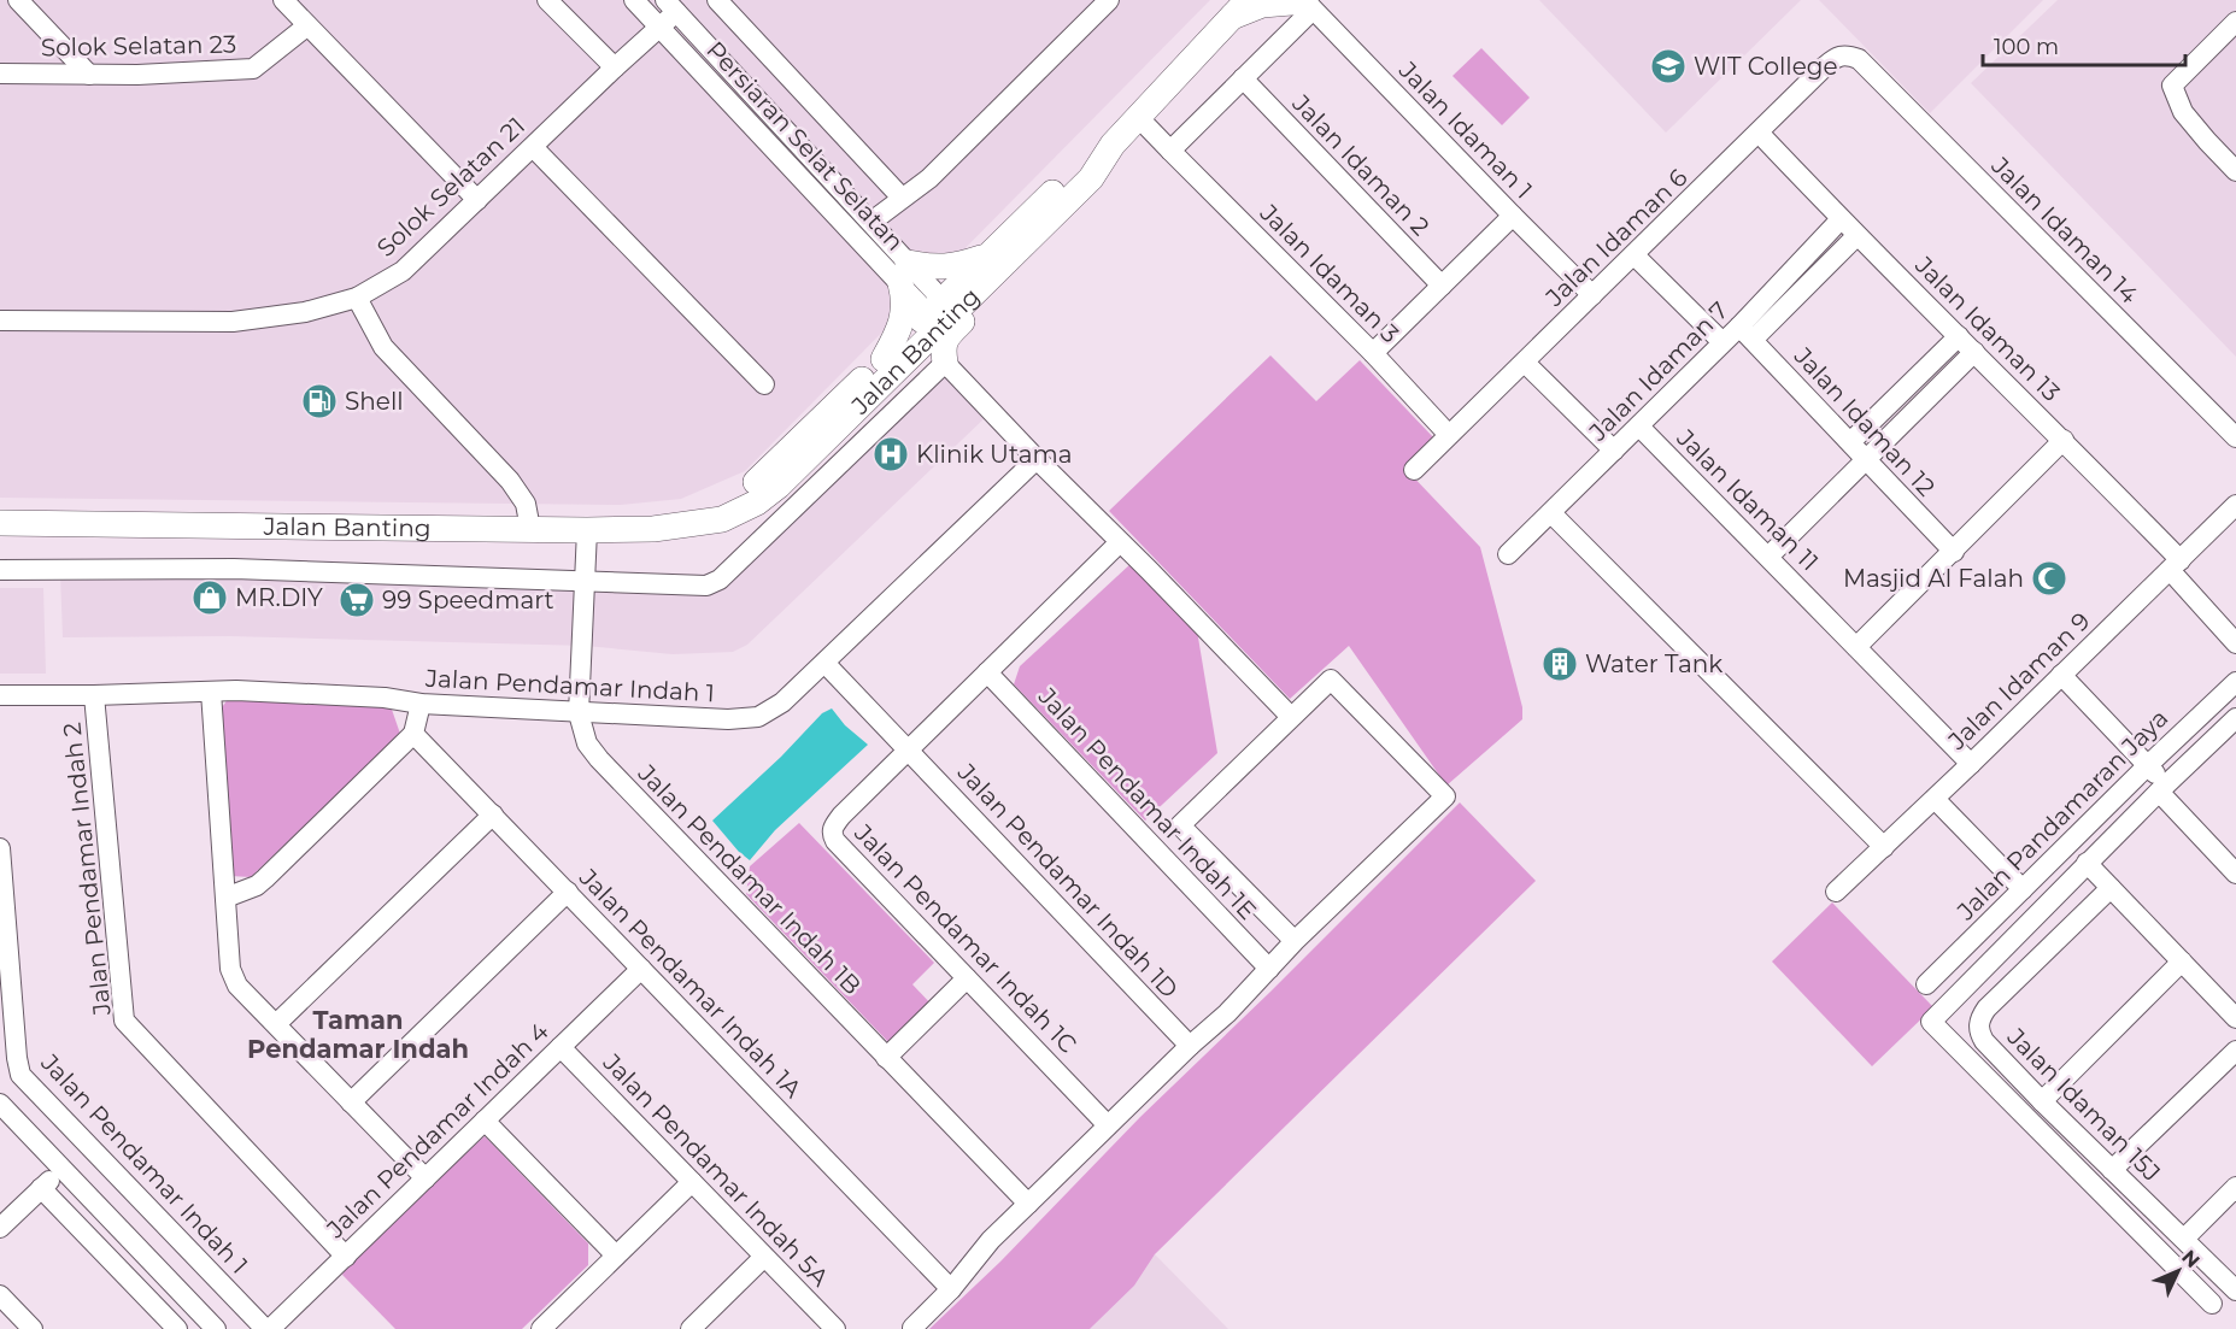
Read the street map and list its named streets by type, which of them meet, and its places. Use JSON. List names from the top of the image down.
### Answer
{
  "streets": {
    "main road": ["Jalan Banting"],
    "street": [
      "Solok Selatan 23",
      "Jalan Idaman 1",
      "Persiaran Selat Selatan",
      "Jalan Idaman 2",
      "Solok Selatan 21",
      "Jalan Idaman 14",
      "Jalan Idaman 6",
      "Jalan Idaman 3",
      "Jalan Idaman 13",
      "Jalan Idaman 7",
      "Jalan Idaman 12",
      "Jalan Idaman 11",
      "Jalan Idaman 9",
      "Jalan Pendamar Indah 1",
      "Jalan Pendamar Indah 1E",
      "Jalan Pandamaran Jaya",
      "Jalan Pendamar Indah 2",
      "Jalan Pendamar Indah 1B",
      "Jalan Pendamar Indah 1D",
      "Jalan Pendamar Indah 1C",
      "Jalan Pendamar Indah 1A",
      "Jalan Idaman 15J",
      "Jalan Pendamar Indah 4",
      "Jalan Pendamar Indah 5A"
    ]
  },
  "crossings": [
    ["Jalan Idaman 1", "Jalan Idaman 6"],
    ["Persiaran Selat Selatan", "Solok Selatan 21"],
    ["Persiaran Selat Selatan", "Jalan Banting"],
    ["Jalan Idaman 14", "Jalan Idaman 6"],
    ["Jalan Idaman 6", "Jalan Idaman 3"],
    ["Jalan Idaman 6", "Jalan Idaman 13"],
    ["Jalan Idaman 3", "Jalan Banting"],
    ["Jalan Idaman 13", "Jalan Idaman 7"],
    ["Jalan Idaman 13", "Jalan Idaman 9"],
    ["Jalan Banting", "Jalan Pendamar Indah 1B"],
    ["Jalan Idaman 7", "Jalan Idaman 12"],
    ["Jalan Idaman 7", "Jalan Idaman 11"],
    ["Jalan Idaman 11", "Jalan Idaman 9"],
    ["Jalan Pendamar Indah 1", "Jalan Pendamar Indah 2"],
    ["Jalan Pendamar Indah 1", "Jalan Pendamar Indah 1B"],
    ["Jalan Pendamar Indah 1", "Jalan Pendamar Indah 1D"],
    ["Jalan Pendamar Indah 1", "Jalan Pendamar Indah 4"],
    ["Jalan Pendamar Indah 1E", "Jalan Pendamar Indah 1C"],
    ["Jalan Pendamar Indah 2", "Jalan Pendamar Indah 4"],
    ["Jalan Pendamar Indah 1D", "Jalan Pendamar Indah 1C"],
    ["Jalan Pendamar Indah 1A", "Jalan Pendamar Indah 4"],
    ["Jalan Pendamar Indah 4", "Jalan Pendamar Indah 5A"]
  ],
  "districts": ["Taman Pendamar Indah"],
  "places": {
    "school or university": ["WIT College"],
    "fuel station": ["Shell"],
    "hospital": ["Klinik Utama"],
    "mosque": ["Masjid Al Falah"],
    "shop": ["MR.DIY"],
    "supermarket": ["99 Speedmart"],
    "building": ["Water Tank"]
  },
  "scale_bar": "100 m",
  "north": "top right"
}
